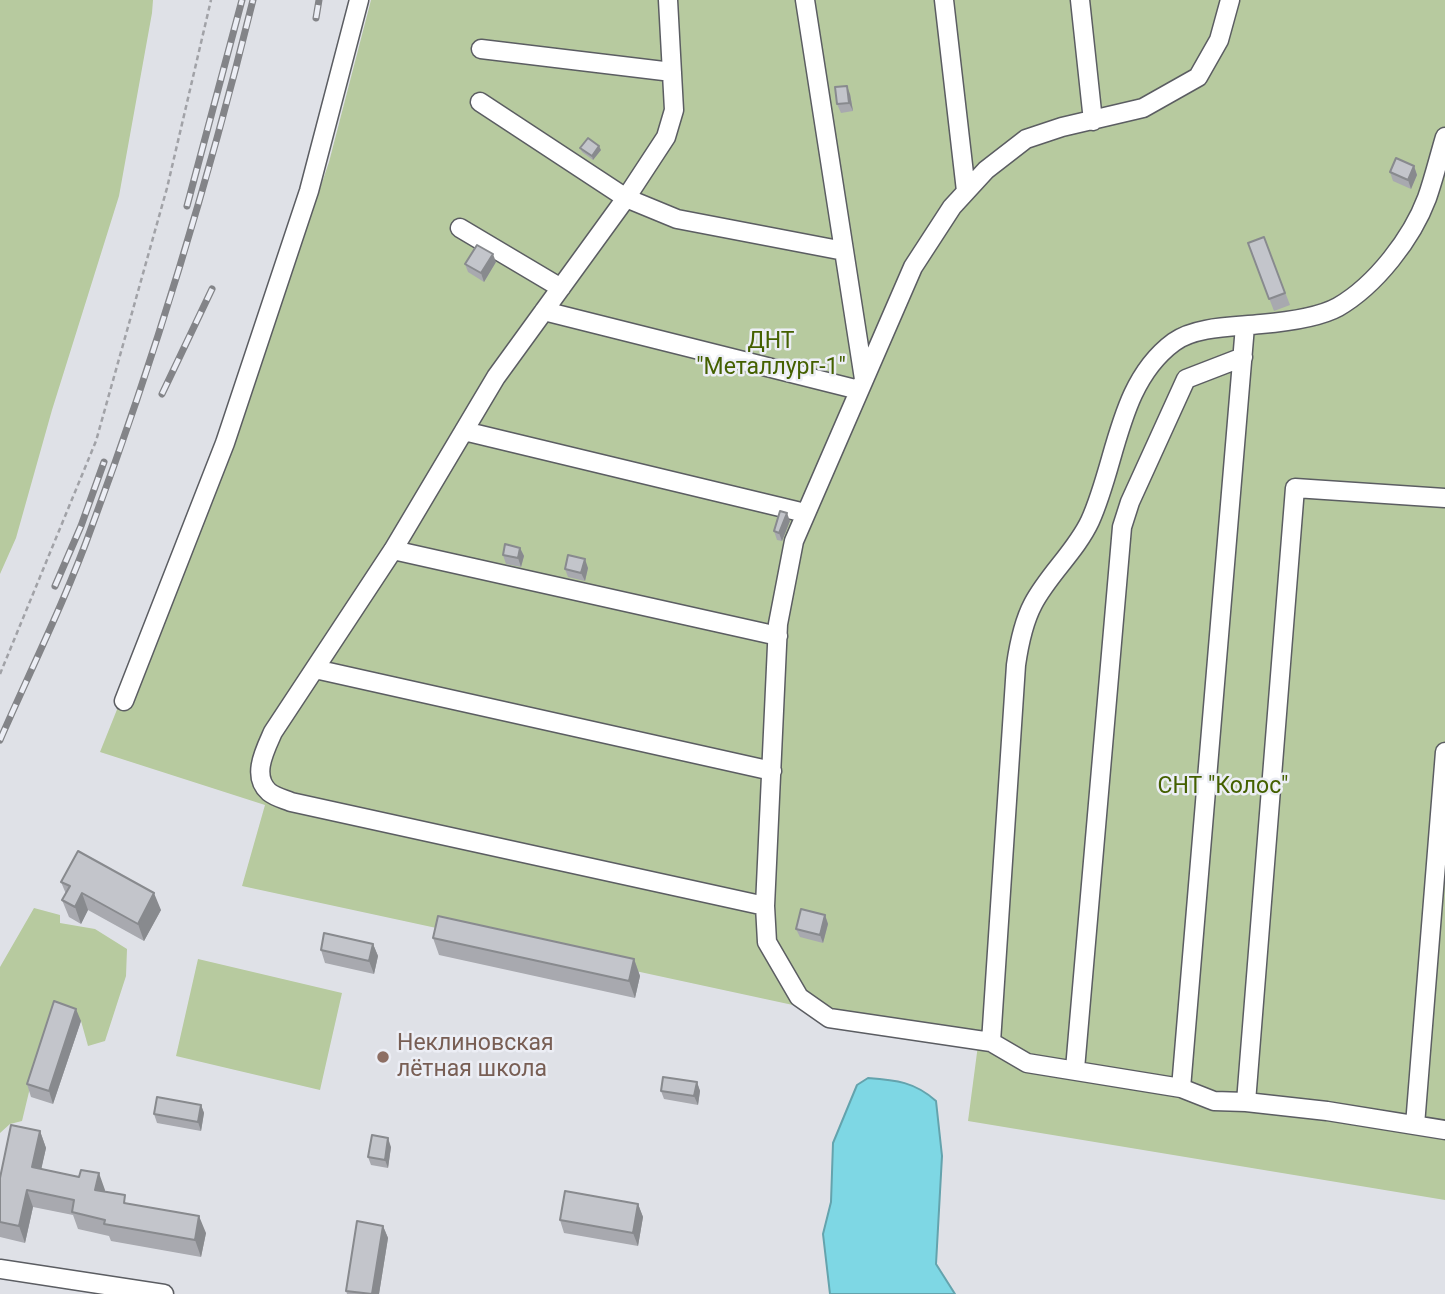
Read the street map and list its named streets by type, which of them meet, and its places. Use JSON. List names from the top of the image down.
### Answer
{
  "parks": ["ДНТ \"Металлург-1\"", "СНТ \"Колос\""],
  "places": ["Неклиновская лётная школа"]
}
